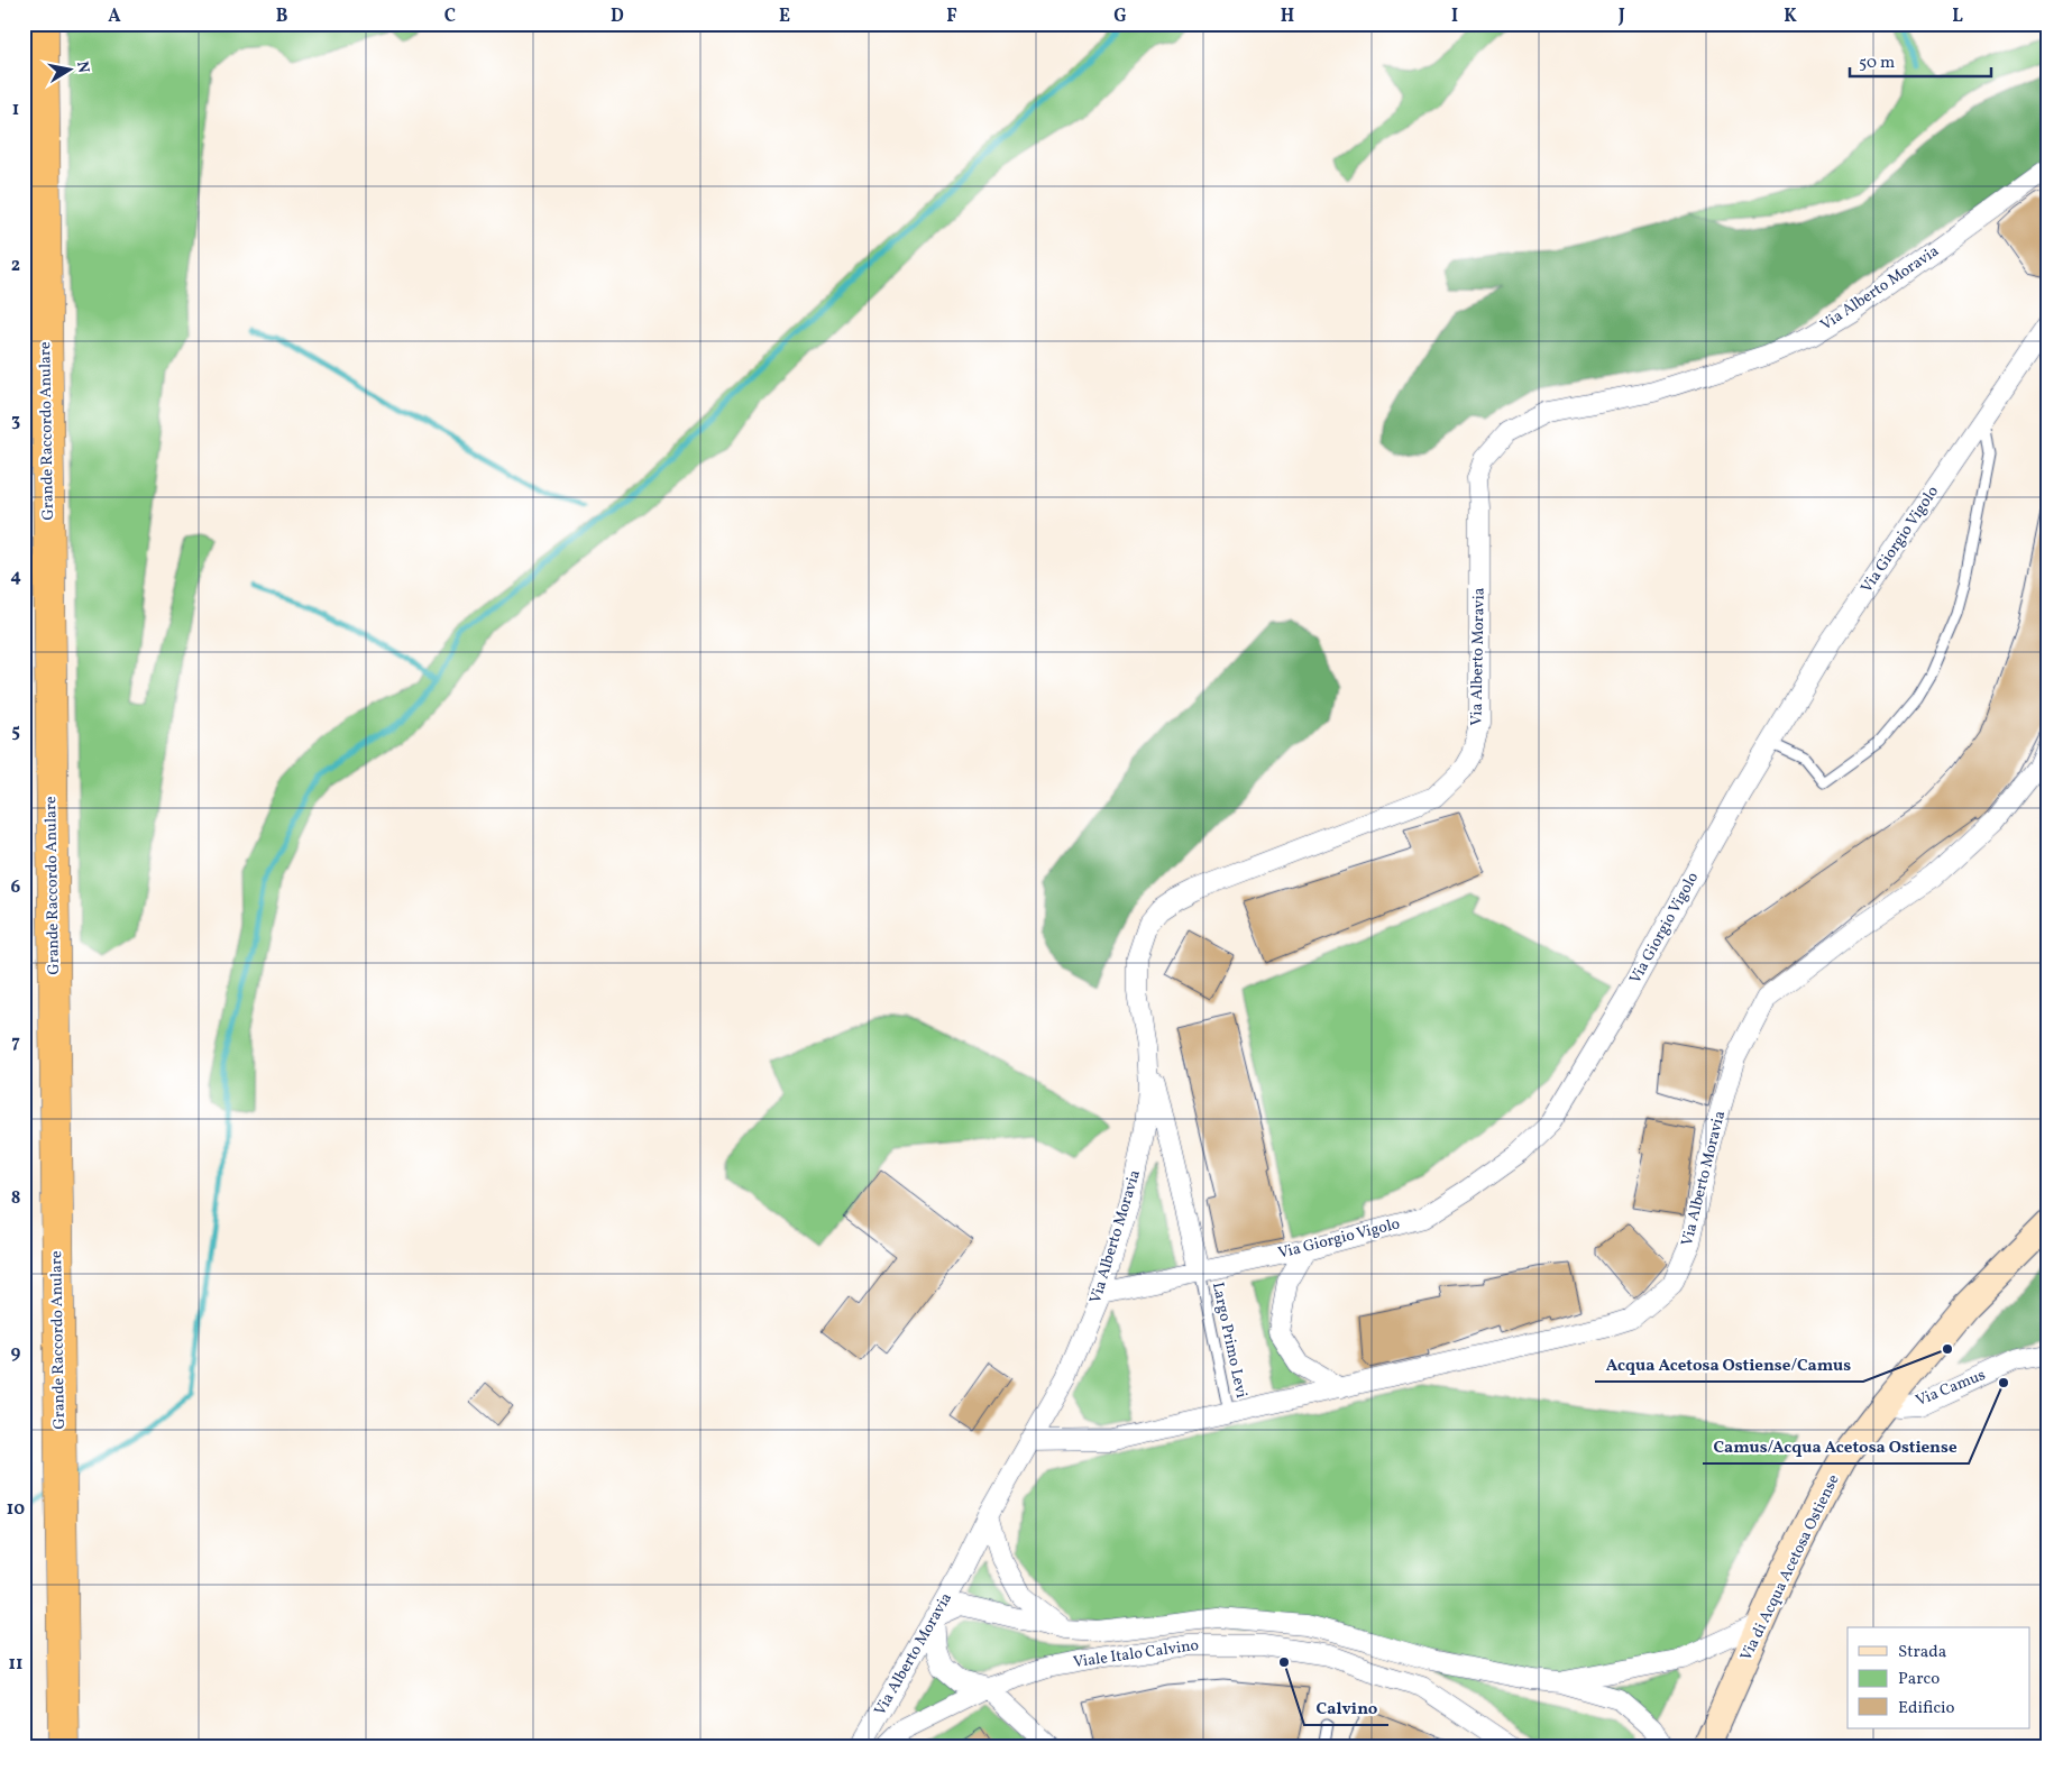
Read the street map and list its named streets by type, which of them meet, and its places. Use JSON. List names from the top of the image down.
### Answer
{
  "streets": {
    "highway": ["Grande Raccordo Anulare"],
    "street": [
      "Via Alberto Moravia",
      "Via Giorgio Vigolo",
      "Via Camus",
      "Via di Acqua Acetosa Ostiense",
      "Viale Italo Calvino"
    ],
    "lane": ["Largo Primo Levi"]
  },
  "crossings": [
    ["Via Alberto Moravia", "Via Giorgio Vigolo"],
    ["Via Alberto Moravia", "Largo Primo Levi"],
    ["Via Alberto Moravia", "Viale Italo Calvino"],
    ["Via Giorgio Vigolo", "Largo Primo Levi"],
    ["Via Camus", "Via di Acqua Acetosa Ostiense"],
    ["Via di Acqua Acetosa Ostiense", "Viale Italo Calvino"]
  ],
  "places": ["Acqua Acetosa Ostiense/Camus", "Camus/Acqua Acetosa Ostiense", "Calvino"],
  "legend": ["Strada", "Parco", "Edificio"],
  "scale_bar": "50 m",
  "north": "right",
  "grid": {
    "columns": [
      "A",
      "B",
      "C",
      "D",
      "E",
      "F",
      "G",
      "H",
      "I",
      "J",
      "K",
      "L"
    ],
    "rows": [
      "1",
      "2",
      "3",
      "4",
      "5",
      "6",
      "7",
      "8",
      "9",
      "10",
      "11"
    ]
  }
}
